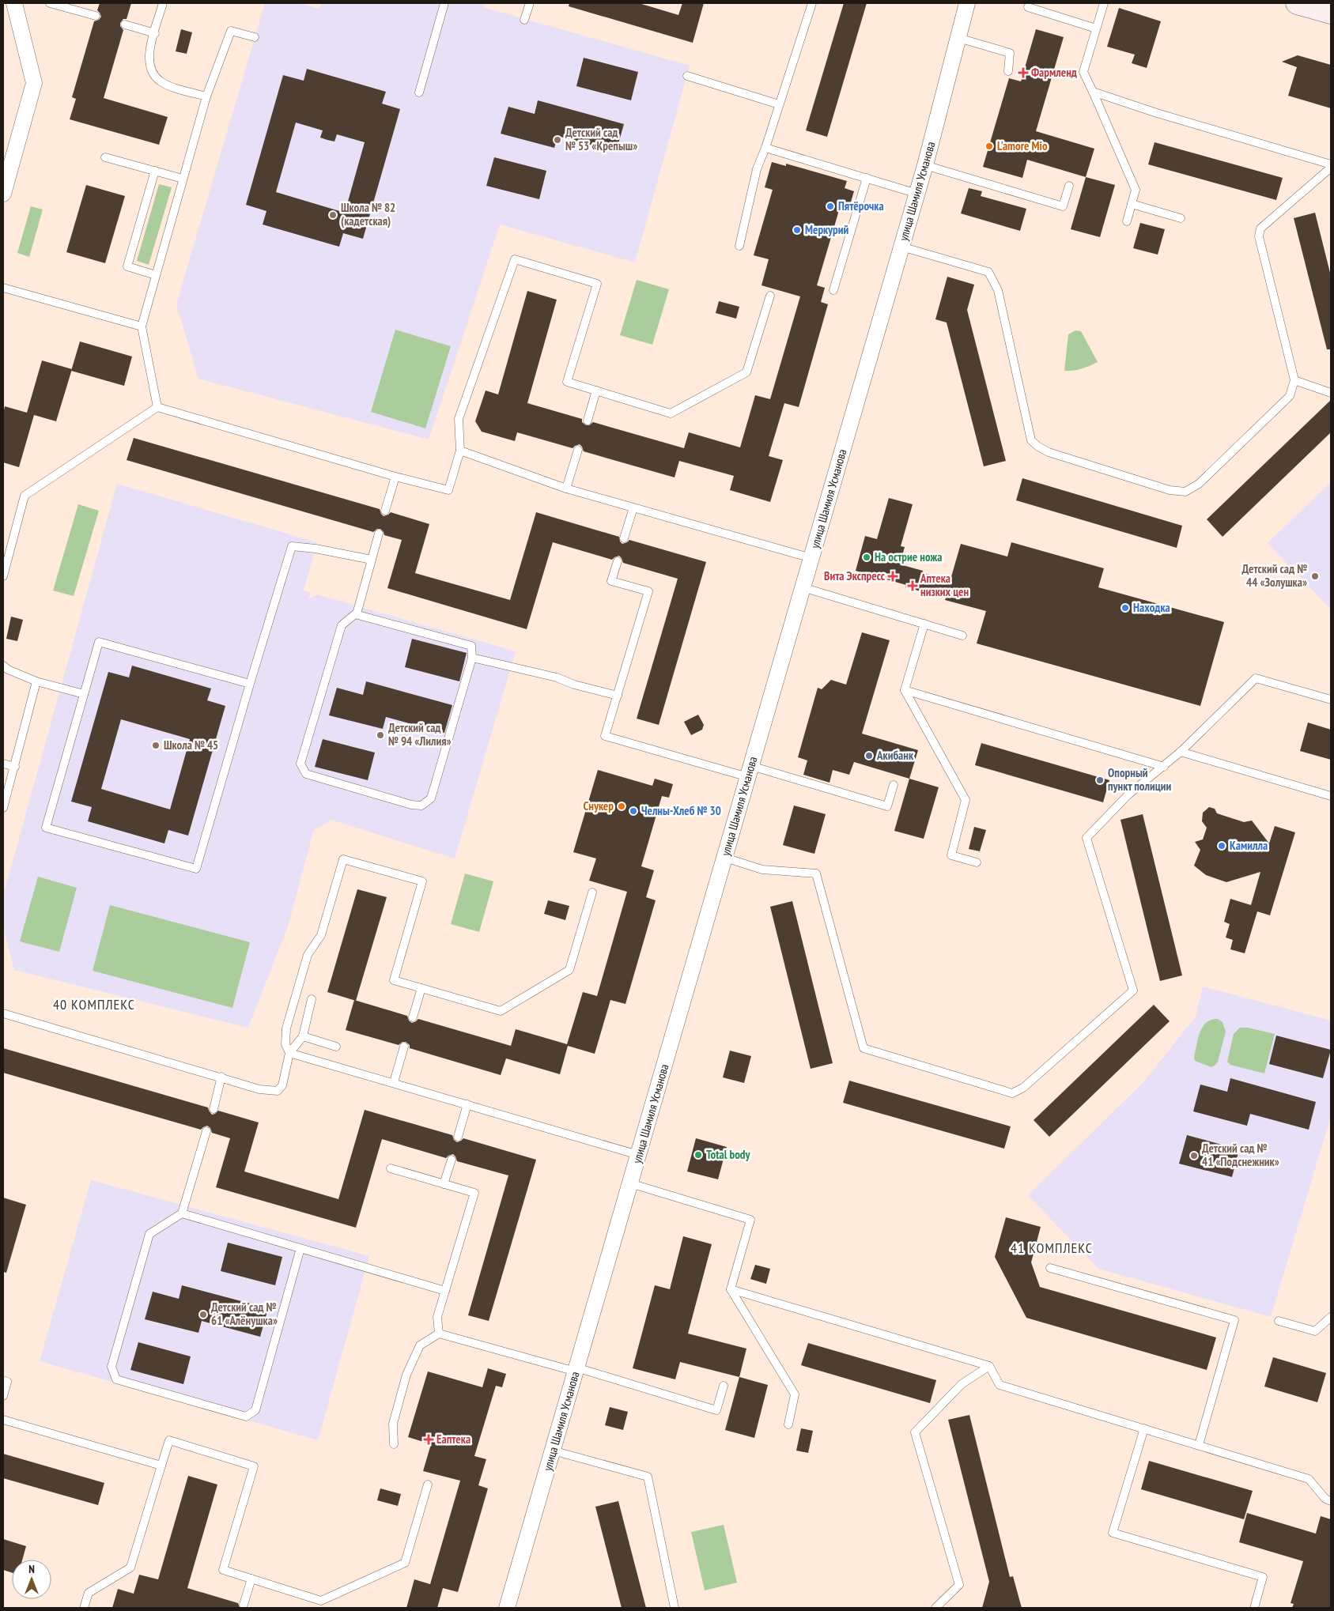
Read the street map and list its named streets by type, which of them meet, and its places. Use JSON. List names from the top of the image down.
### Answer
{
  "streets": {
    "street": ["улица Шамиля Усманова"]
  },
  "districts": ["40 КОМПЛЕКС", "41 КОМПЛЕКС"],
  "places": {
    "health": [
      "Фармленд",
      "Вита Экспресс",
      "Аптека низких цен",
      "Еаптека"
    ],
    "other": [
      "Детский сад № 53 «Крепыш»",
      "L'amore Mio",
      "Пятёрочка",
      "Школа № 82 (кадетская)",
      "Меркурий",
      "На острие ножа",
      "Детский сад № 44 «Золушка»",
      "Находка",
      "Детский сад № 94 «Лилия»",
      "Школа № 45",
      "Акибанк",
      "Опорный пункт полиции",
      "Снукер",
      "Челны-Хлеб № 30",
      "Камилла",
      "Total body",
      "Детский сад № 41 «Подснежник»",
      "Детский сад № 61 «Алёнушка»"
    ]
  },
  "north": "top"
}
